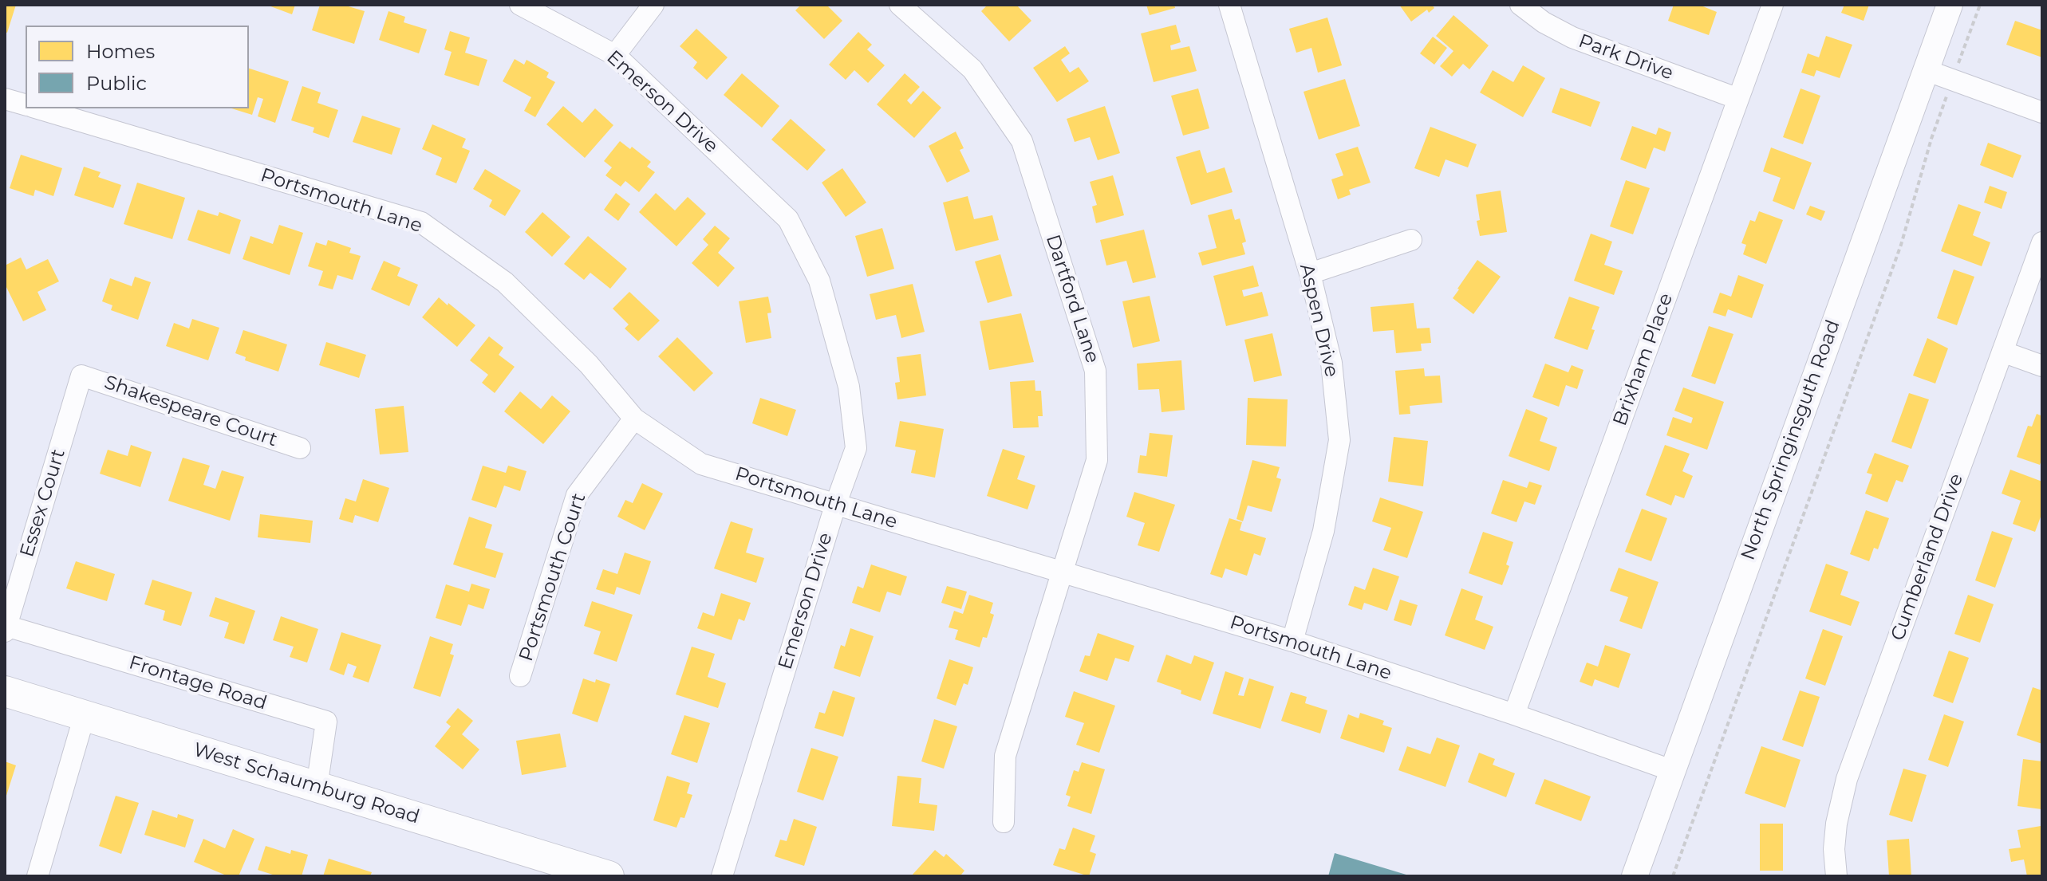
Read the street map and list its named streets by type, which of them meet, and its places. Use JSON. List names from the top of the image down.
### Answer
{
  "streets": {
    "main road": ["West Schaumburg Road"],
    "street": [
      "Park Drive",
      "Emerson Drive",
      "Portsmouth Lane",
      "Dartford Lane",
      "Aspen Drive",
      "Brixham Place",
      "Shakespeare Court",
      "North Springinsguth Road",
      "Essex Court",
      "Cumberland Drive",
      "Portsmouth Court",
      "Frontage Road"
    ]
  },
  "crossings": [
    ["Park Drive", "Brixham Place"],
    ["Emerson Drive", "Portsmouth Lane"],
    ["Portsmouth Lane", "Dartford Lane"],
    ["Portsmouth Lane", "Aspen Drive"],
    ["Portsmouth Lane", "Brixham Place"],
    ["Portsmouth Lane", "North Springinsguth Road"],
    ["Portsmouth Lane", "Portsmouth Court"],
    ["Shakespeare Court", "Essex Court"],
    ["Essex Court", "Frontage Road"],
    ["Frontage Road", "West Schaumburg Road"]
  ],
  "legend": ["Homes", "Public"]
}
